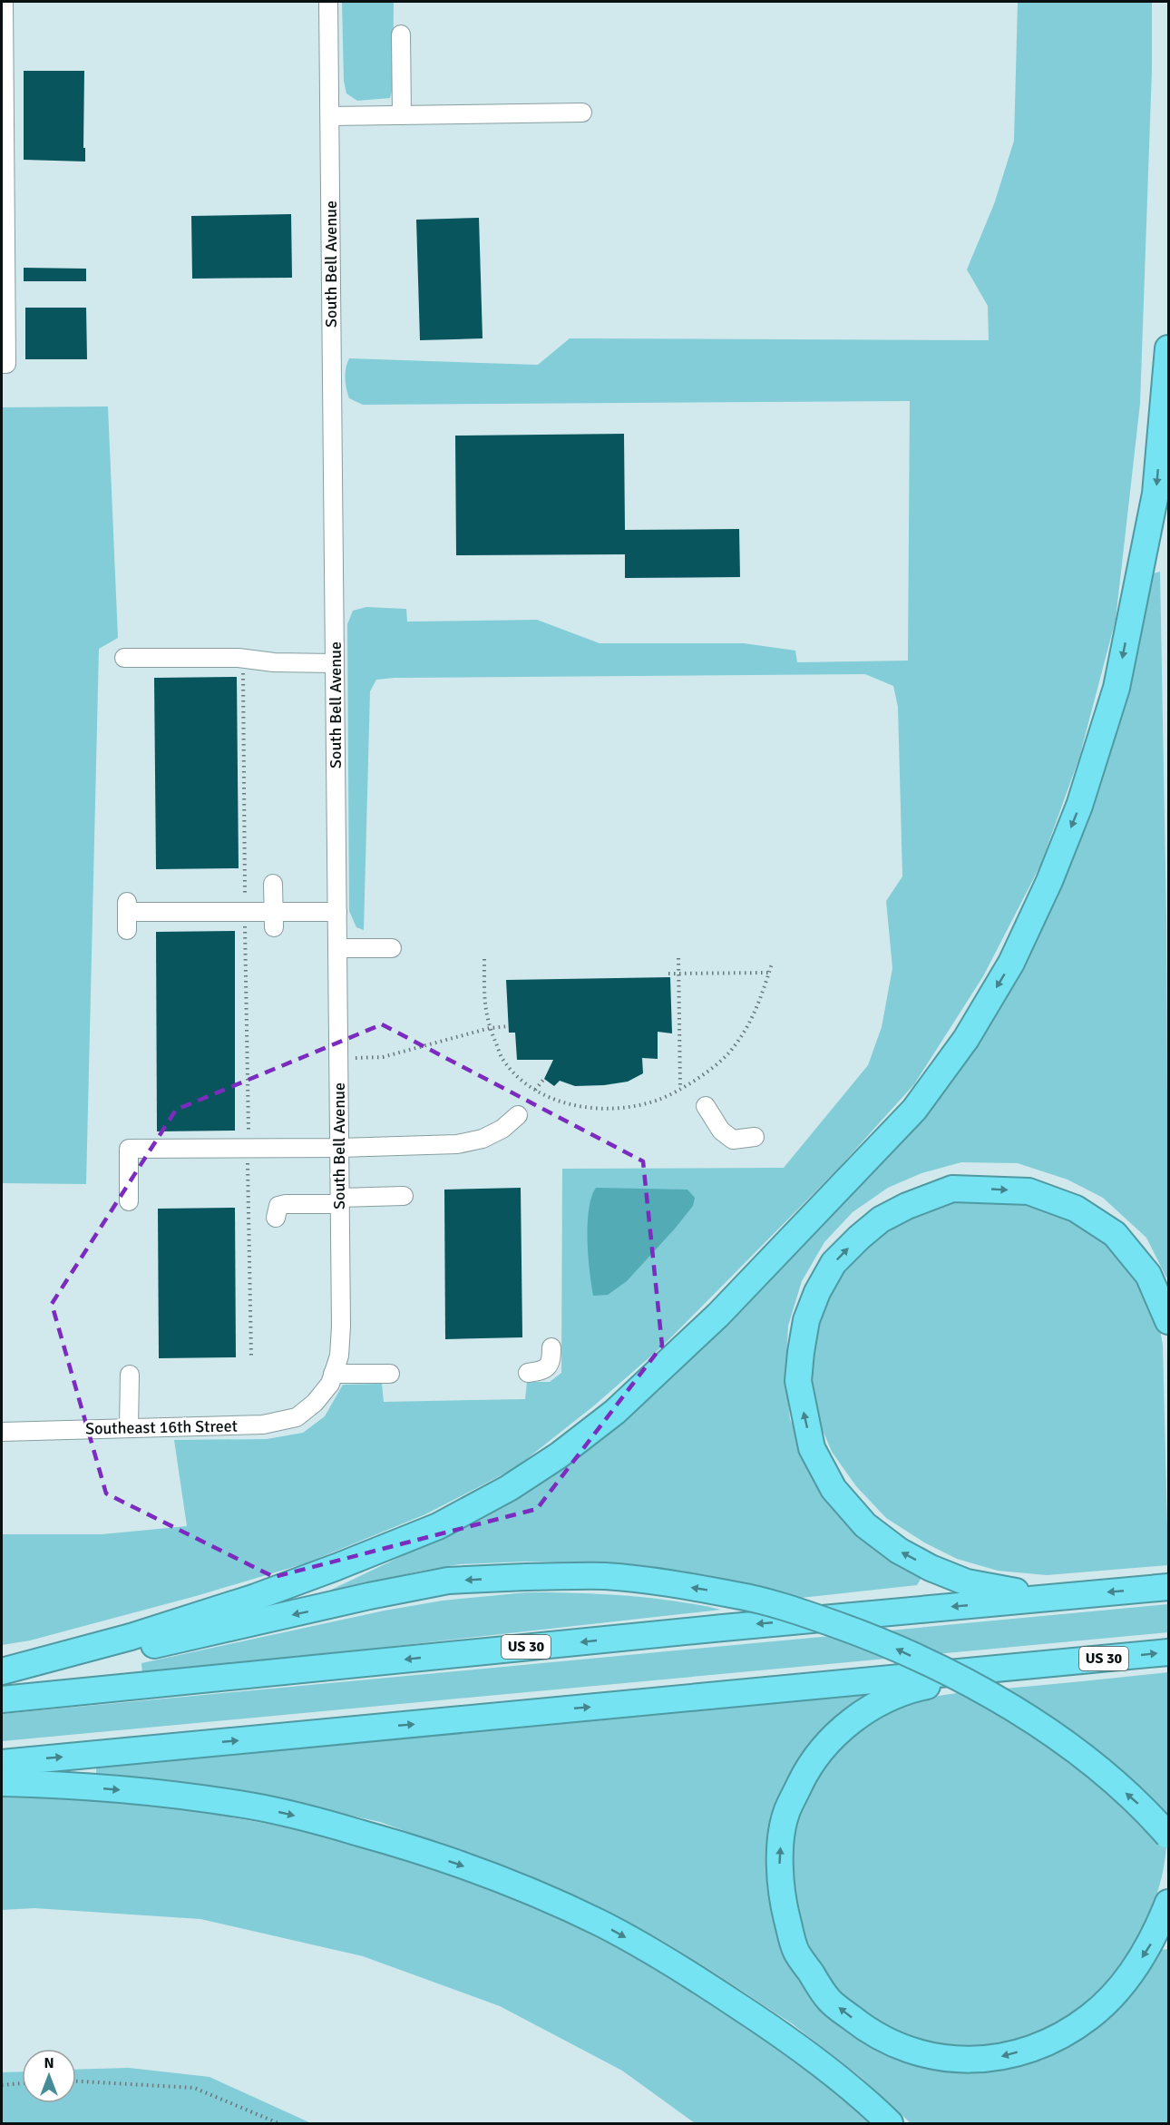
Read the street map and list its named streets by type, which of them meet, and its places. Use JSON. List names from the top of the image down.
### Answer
{
  "streets": {
    "highway": ["US 30"],
    "street": ["South Bell Avenue", "Southeast 16th Street"]
  },
  "crossings": [
    ["South Bell Avenue", "Southeast 16th Street"]
  ],
  "north": "top"
}
